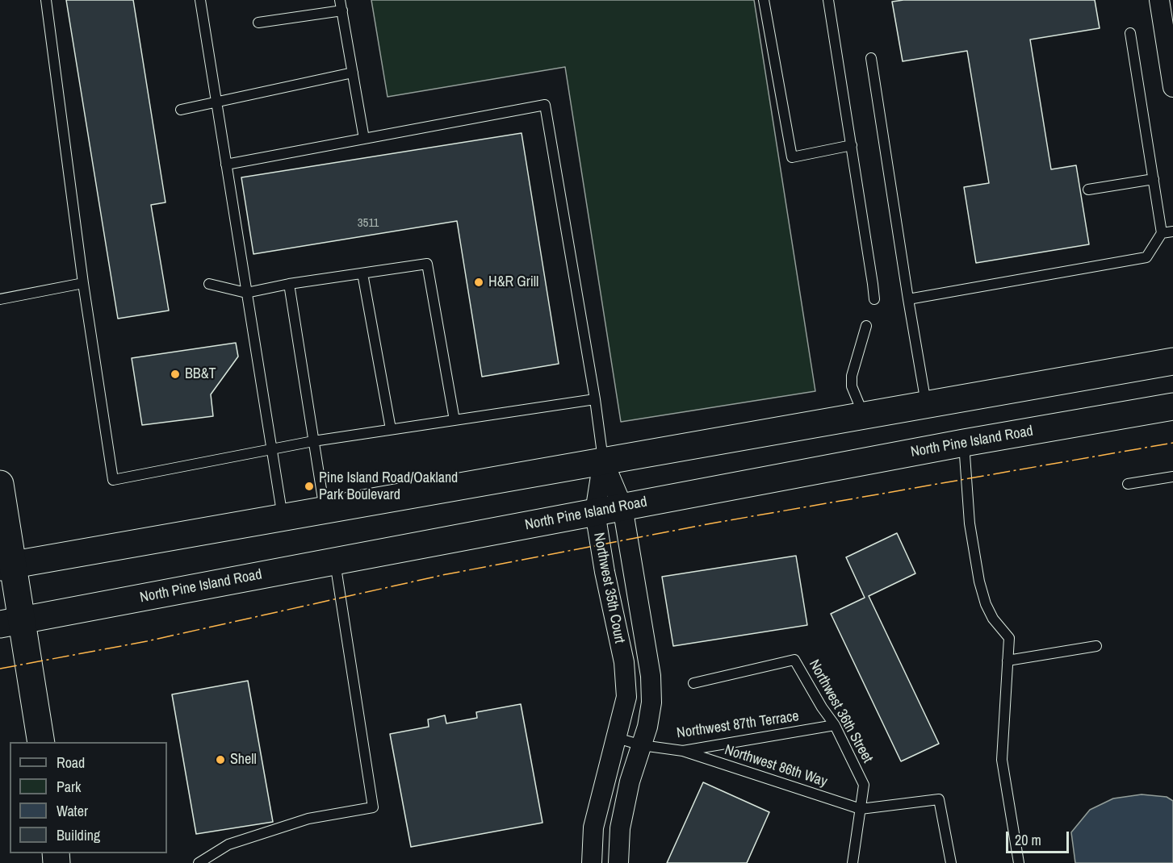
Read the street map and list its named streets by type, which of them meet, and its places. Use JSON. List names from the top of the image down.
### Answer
{
  "streets": {
    "main road": ["North Pine Island Road"],
    "street": ["Northwest 35th Court"],
    "lane": ["Northwest 36th Street", "Northwest 87th Terrace", "Northwest 86th Way"]
  },
  "crossings": [
    ["North Pine Island Road", "Northwest 35th Court"],
    ["Northwest 35th Court", "Northwest 87th Terrace"],
    ["Northwest 36th Street", "Northwest 87th Terrace"],
    ["Northwest 36th Street", "Northwest 86th Way"],
    ["Northwest 87th Terrace", "Northwest 86th Way"]
  ],
  "places": [
    "H&R Grill",
    "BB&T",
    "Pine Island Road/Oakland Park Boulevard",
    "Shell"
  ],
  "house_numbers": ["3511"],
  "legend": [
    "Road",
    "Park",
    "Water",
    "Building"
  ],
  "scale_bar": "20 m"
}
